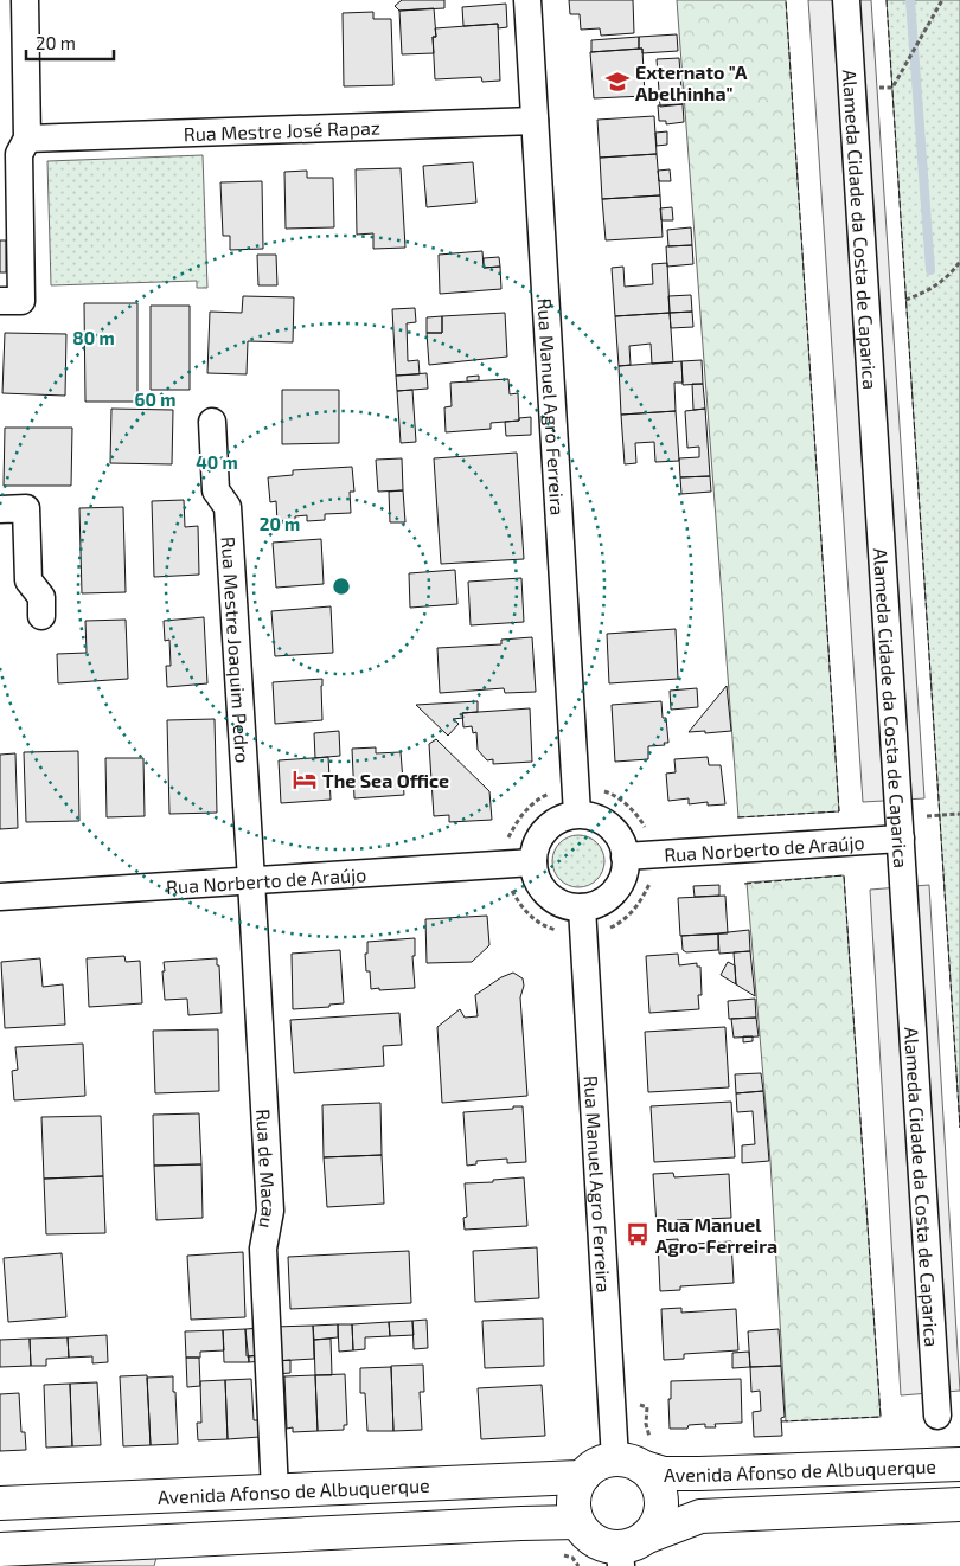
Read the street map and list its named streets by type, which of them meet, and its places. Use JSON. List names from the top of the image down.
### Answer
{
  "streets": {
    "main road": ["Avenida Afonso de Albuquerque"],
    "street": [
      "Rua Mestre José Rapaz",
      "Alameda Cidade da Costa de Caparica",
      "Rua Manuel Agro Ferreira",
      "Rua Mestre Joaquim Pedro",
      "Rua Norberto de Araújo",
      "Rua de Macau"
    ]
  },
  "crossings": [
    ["Rua Mestre José Rapaz", "Rua Manuel Agro Ferreira"],
    ["Alameda Cidade da Costa de Caparica", "Rua Norberto de Araújo"],
    ["Rua Manuel Agro Ferreira", "Rua Norberto de Araújo"],
    ["Rua Manuel Agro Ferreira", "Avenida Afonso de Albuquerque"],
    ["Rua Mestre Joaquim Pedro", "Rua Norberto de Araújo"],
    ["Rua Mestre Joaquim Pedro", "Rua de Macau"],
    ["Rua Norberto de Araújo", "Rua de Macau"],
    ["Rua de Macau", "Avenida Afonso de Albuquerque"]
  ],
  "places": {
    "school or university": ["Externato \"A Abelhinha\""],
    "hotel": ["The Sea Office"],
    "bus stop": ["Rua Manuel Agro-Ferreira"]
  },
  "scale_bar": "20 m",
  "rings": [
    "80 m",
    "60 m",
    "40 m",
    "20 m"
  ]
}
